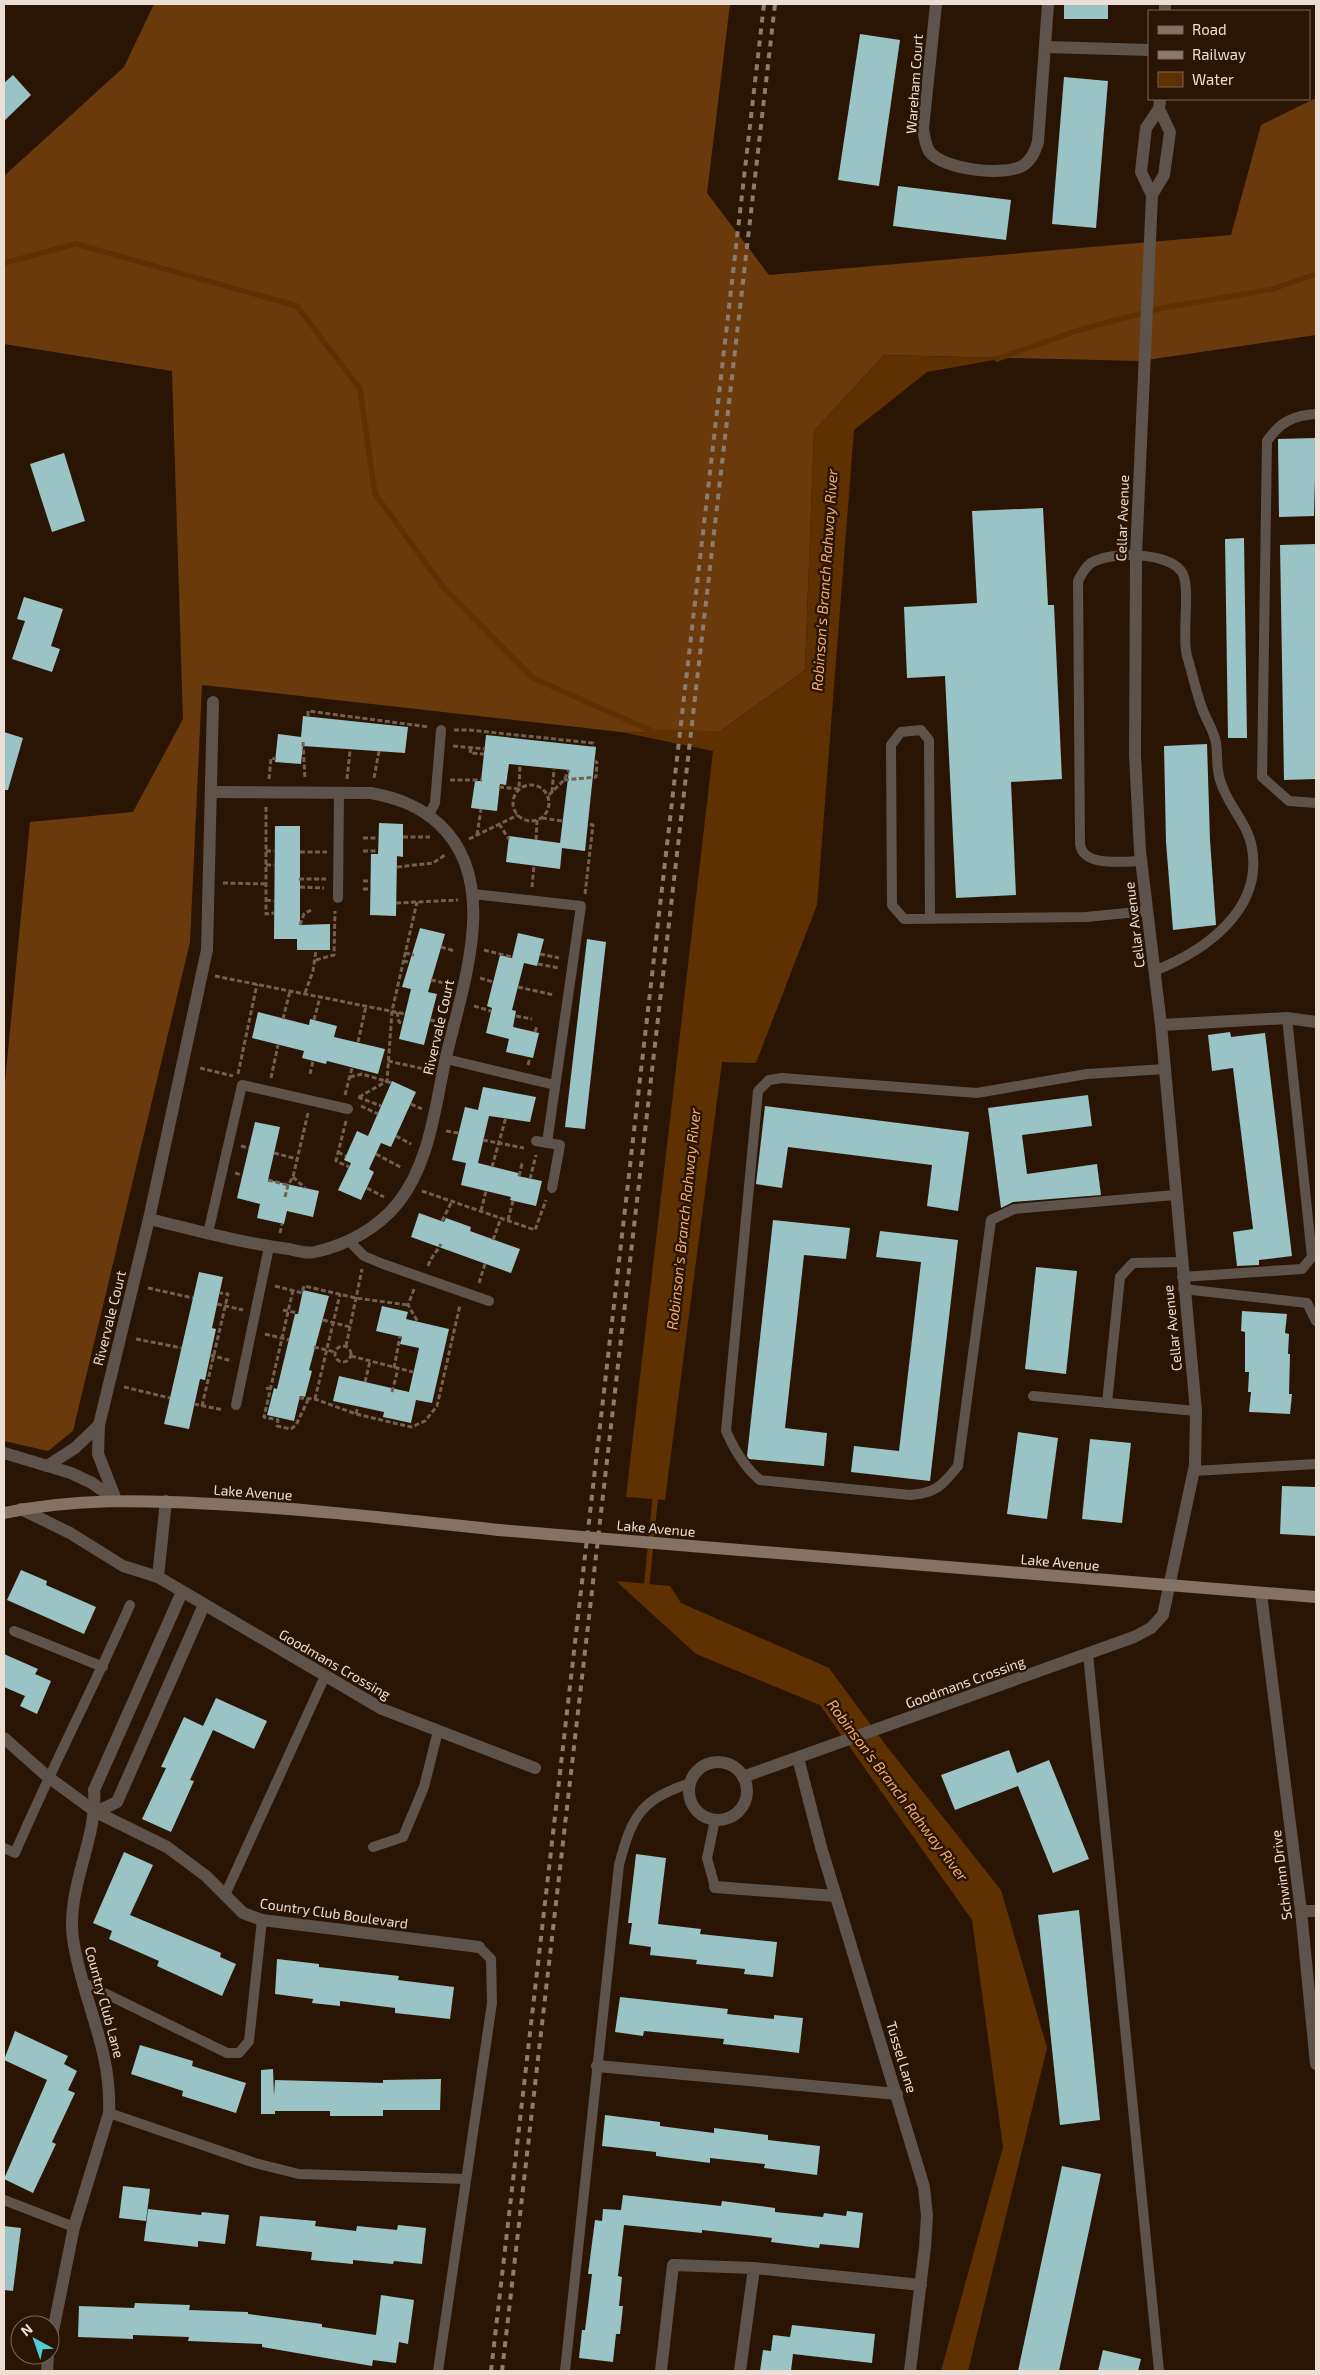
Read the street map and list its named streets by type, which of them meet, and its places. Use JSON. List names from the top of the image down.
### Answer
{
  "streets": {
    "main road": ["Lake Avenue"],
    "street": [
      "Wareham Court",
      "Cellar Avenue",
      "Rivervale Court",
      "Goodmans Crossing",
      "Schwinn Drive",
      "Country Club Boulevard",
      "Country Club Lane",
      "Tussel Lane"
    ]
  },
  "crossings": [
    ["Cellar Avenue", "Lake Avenue"],
    ["Cellar Avenue", "Goodmans Crossing"],
    ["Rivervale Court", "Lake Avenue"],
    ["Lake Avenue", "Goodmans Crossing"],
    ["Lake Avenue", "Schwinn Drive"],
    ["Goodmans Crossing", "Country Club Lane"],
    ["Goodmans Crossing", "Tussel Lane"],
    ["Country Club Boulevard", "Country Club Lane"]
  ],
  "water": ["Robinson's Branch Rahway River"],
  "legend": ["Road", "Railway", "Water"],
  "north": "top left"
}
